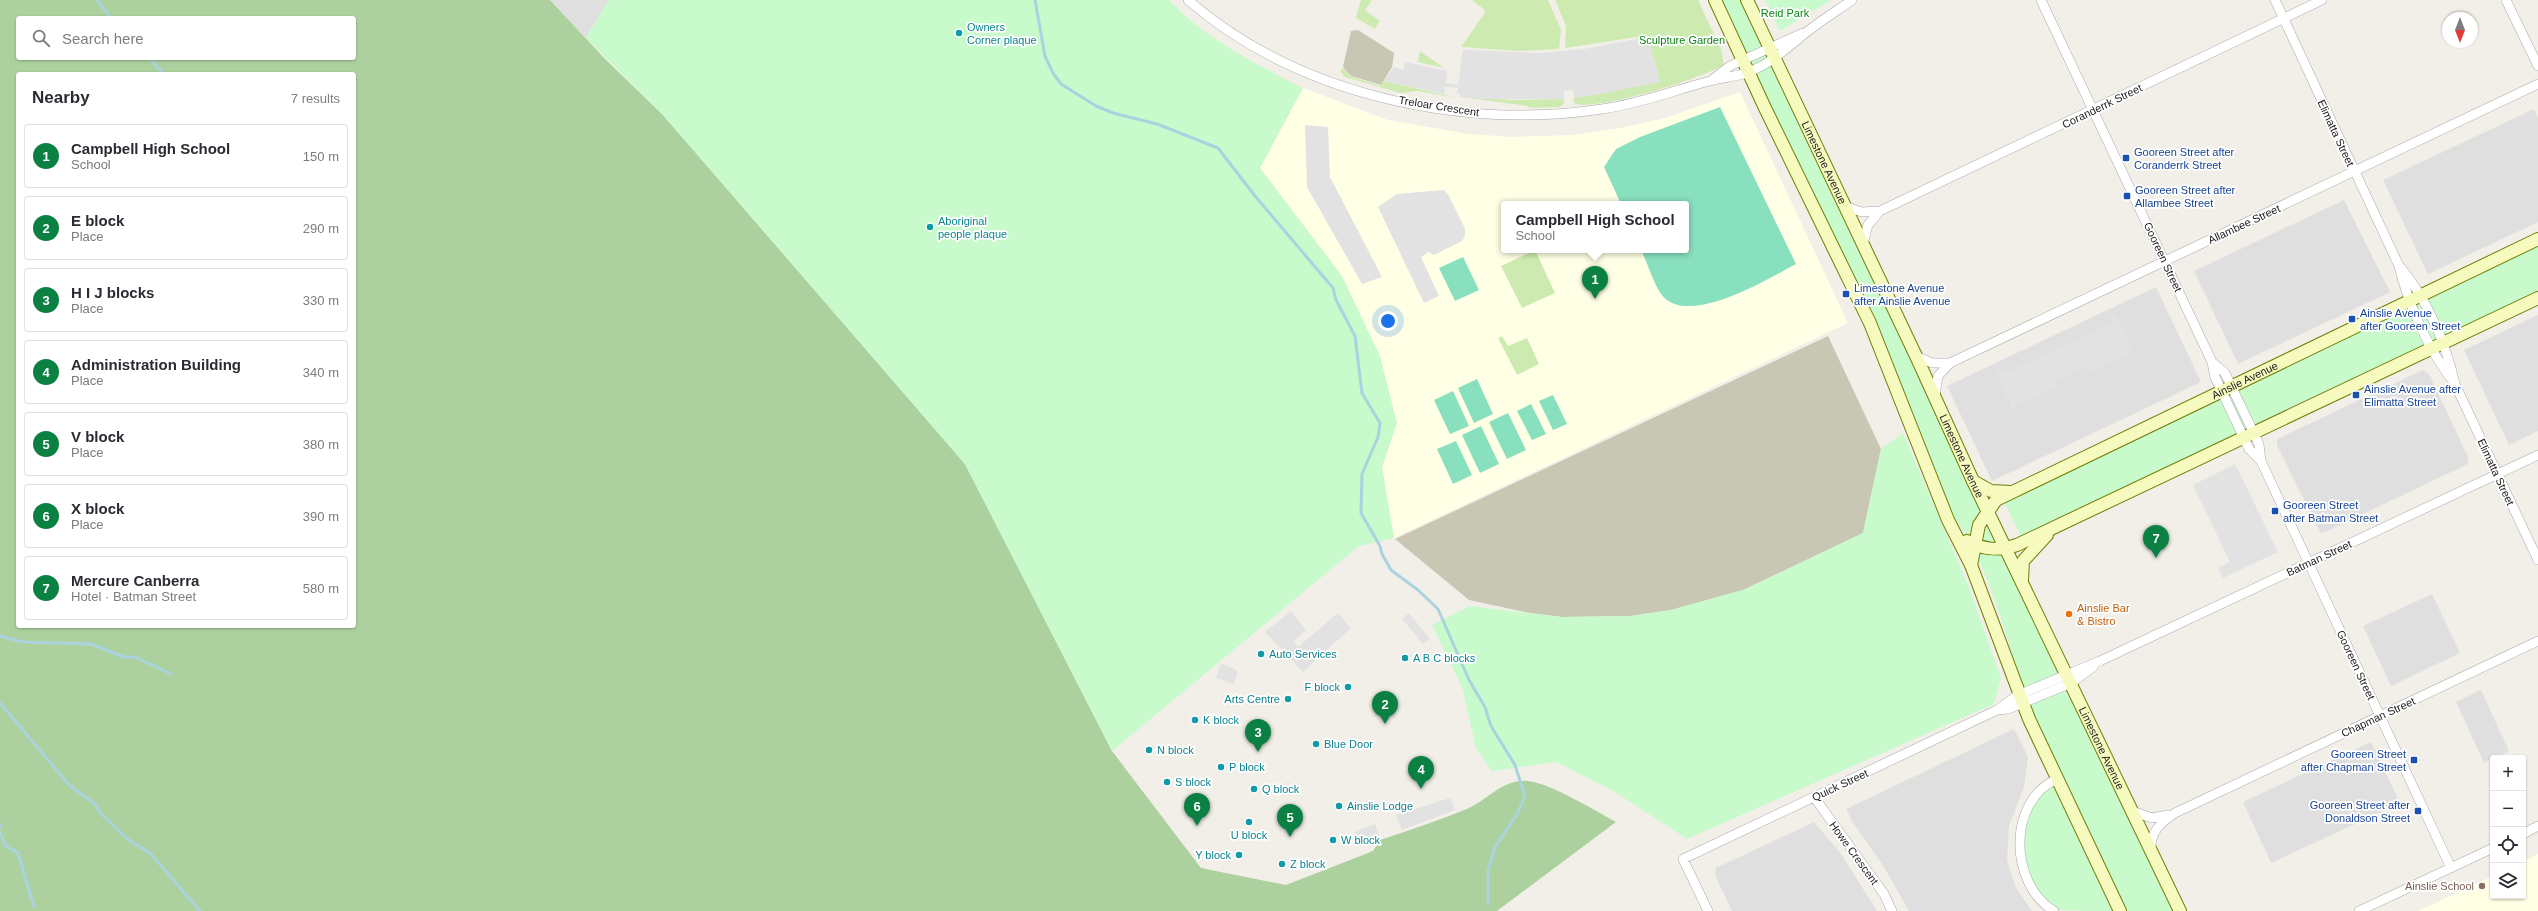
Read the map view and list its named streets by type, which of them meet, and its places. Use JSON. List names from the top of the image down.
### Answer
{
  "streets": {
    "main road": ["Limestone Avenue", "Ainslie Avenue"],
    "street": [
      "Treloar Crescent",
      "Coranderrk Street",
      "Elimatta Street",
      "Allambee Street",
      "Gooreen Street",
      "Batman Street",
      "Chapman Street",
      "Quick Street",
      "Howe Crescent"
    ]
  },
  "crossings": [
    ["Treloar Crescent", "Limestone Avenue"],
    ["Coranderrk Street", "Elimatta Street"],
    ["Coranderrk Street", "Limestone Avenue"],
    ["Coranderrk Street", "Gooreen Street"],
    ["Elimatta Street", "Allambee Street"],
    ["Elimatta Street", "Ainslie Avenue"],
    ["Elimatta Street", "Batman Street"],
    ["Limestone Avenue", "Allambee Street"],
    ["Limestone Avenue", "Ainslie Avenue"],
    ["Limestone Avenue", "Batman Street"],
    ["Limestone Avenue", "Chapman Street"],
    ["Allambee Street", "Gooreen Street"],
    ["Gooreen Street", "Ainslie Avenue"],
    ["Gooreen Street", "Batman Street"],
    ["Gooreen Street", "Chapman Street"],
    ["Batman Street", "Quick Street"],
    ["Quick Street", "Howe Crescent"]
  ],
  "parks": ["Reid Park", "Sculpture Garden"],
  "places": {
    "other": [
      "Owners Corner plaque",
      "Aboriginal people plaque",
      "Ainslie Bar & Bistro",
      "Auto Services",
      "A B C blocks",
      "F block",
      "Arts Centre",
      "K block",
      "Blue Door",
      "N block",
      "P block",
      "S block",
      "Q block",
      "Ainslie Lodge",
      "U block",
      "W block",
      "Y block",
      "Z block",
      "Ainslie School"
    ],
    "transit": [
      "Gooreen Street after Coranderrk Street",
      "Gooreen Street after Allambee Street",
      "Limestone Avenue after Ainslie Avenue",
      "Ainslie Avenue after Gooreen Street",
      "Ainslie Avenue after Elimatta Street",
      "Gooreen Street after Batman Street",
      "Gooreen Street after Chapman Street",
      "Gooreen Street after Donaldson Street"
    ]
  },
  "north": "bottom",
  "page": {
    "search": "Search here",
    "heading": ["Nearby", "7 results"],
    "list": [
      {
        "mark": "1",
        "name": "Campbell High School",
        "note": "School",
        "value": "150 m"
      },
      {
        "mark": "2",
        "name": "E block",
        "note": "Place",
        "value": "290 m"
      },
      {
        "mark": "3",
        "name": "H I J blocks",
        "note": "Place",
        "value": "330 m"
      },
      {
        "mark": "4",
        "name": "Administration Building",
        "note": "Place",
        "value": "340 m"
      },
      {
        "mark": "5",
        "name": "V block",
        "note": "Place",
        "value": "380 m"
      },
      {
        "mark": "6",
        "name": "X block",
        "note": "Place",
        "value": "390 m"
      },
      {
        "mark": "7",
        "name": "Mercure Canberra",
        "note": "Hotel · Batman Street",
        "value": "580 m"
      }
    ],
    "popup": ["Campbell High School", "School"],
    "pins": [
      "1",
      "7",
      "2",
      "3",
      "4",
      "6",
      "5"
    ],
    "map_buttons": ["+", "−"]
  }
}
